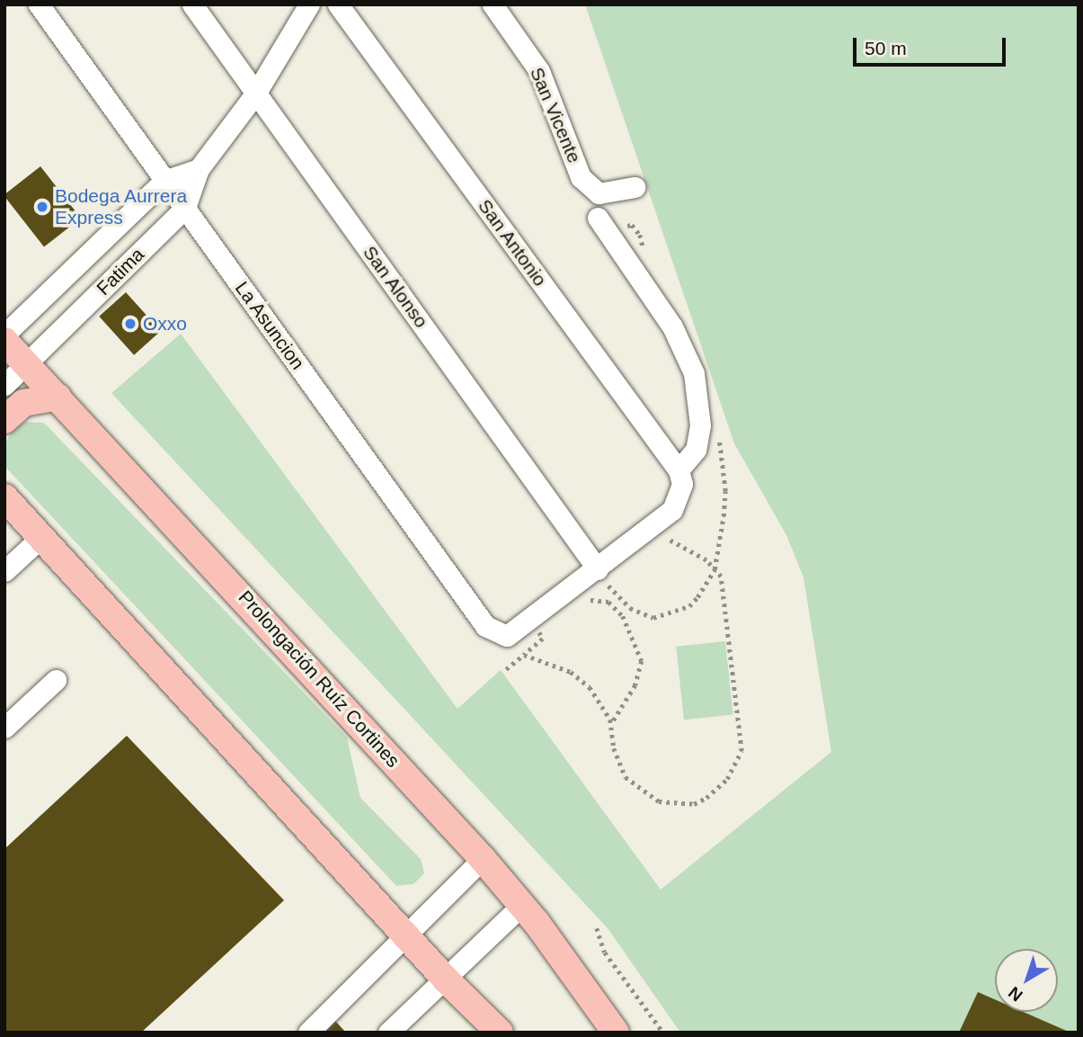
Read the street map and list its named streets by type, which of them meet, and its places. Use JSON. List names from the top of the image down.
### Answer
{
  "streets": {
    "main road": ["Prolongación Ruíz Cortines"],
    "street": [
      "San Vicente",
      "San Antonio",
      "Fatima",
      "San Alonso",
      "La Asuncion"
    ]
  },
  "crossings": [
    ["Fatima", "San Alonso"],
    ["Fatima", "La Asuncion"],
    ["Fatima", "Prolongación Ruíz Cortines"]
  ],
  "places": ["Bodega Aurrera Express", "Oxxo"],
  "scale_bar": "50 m",
  "north": "bottom left"
}
